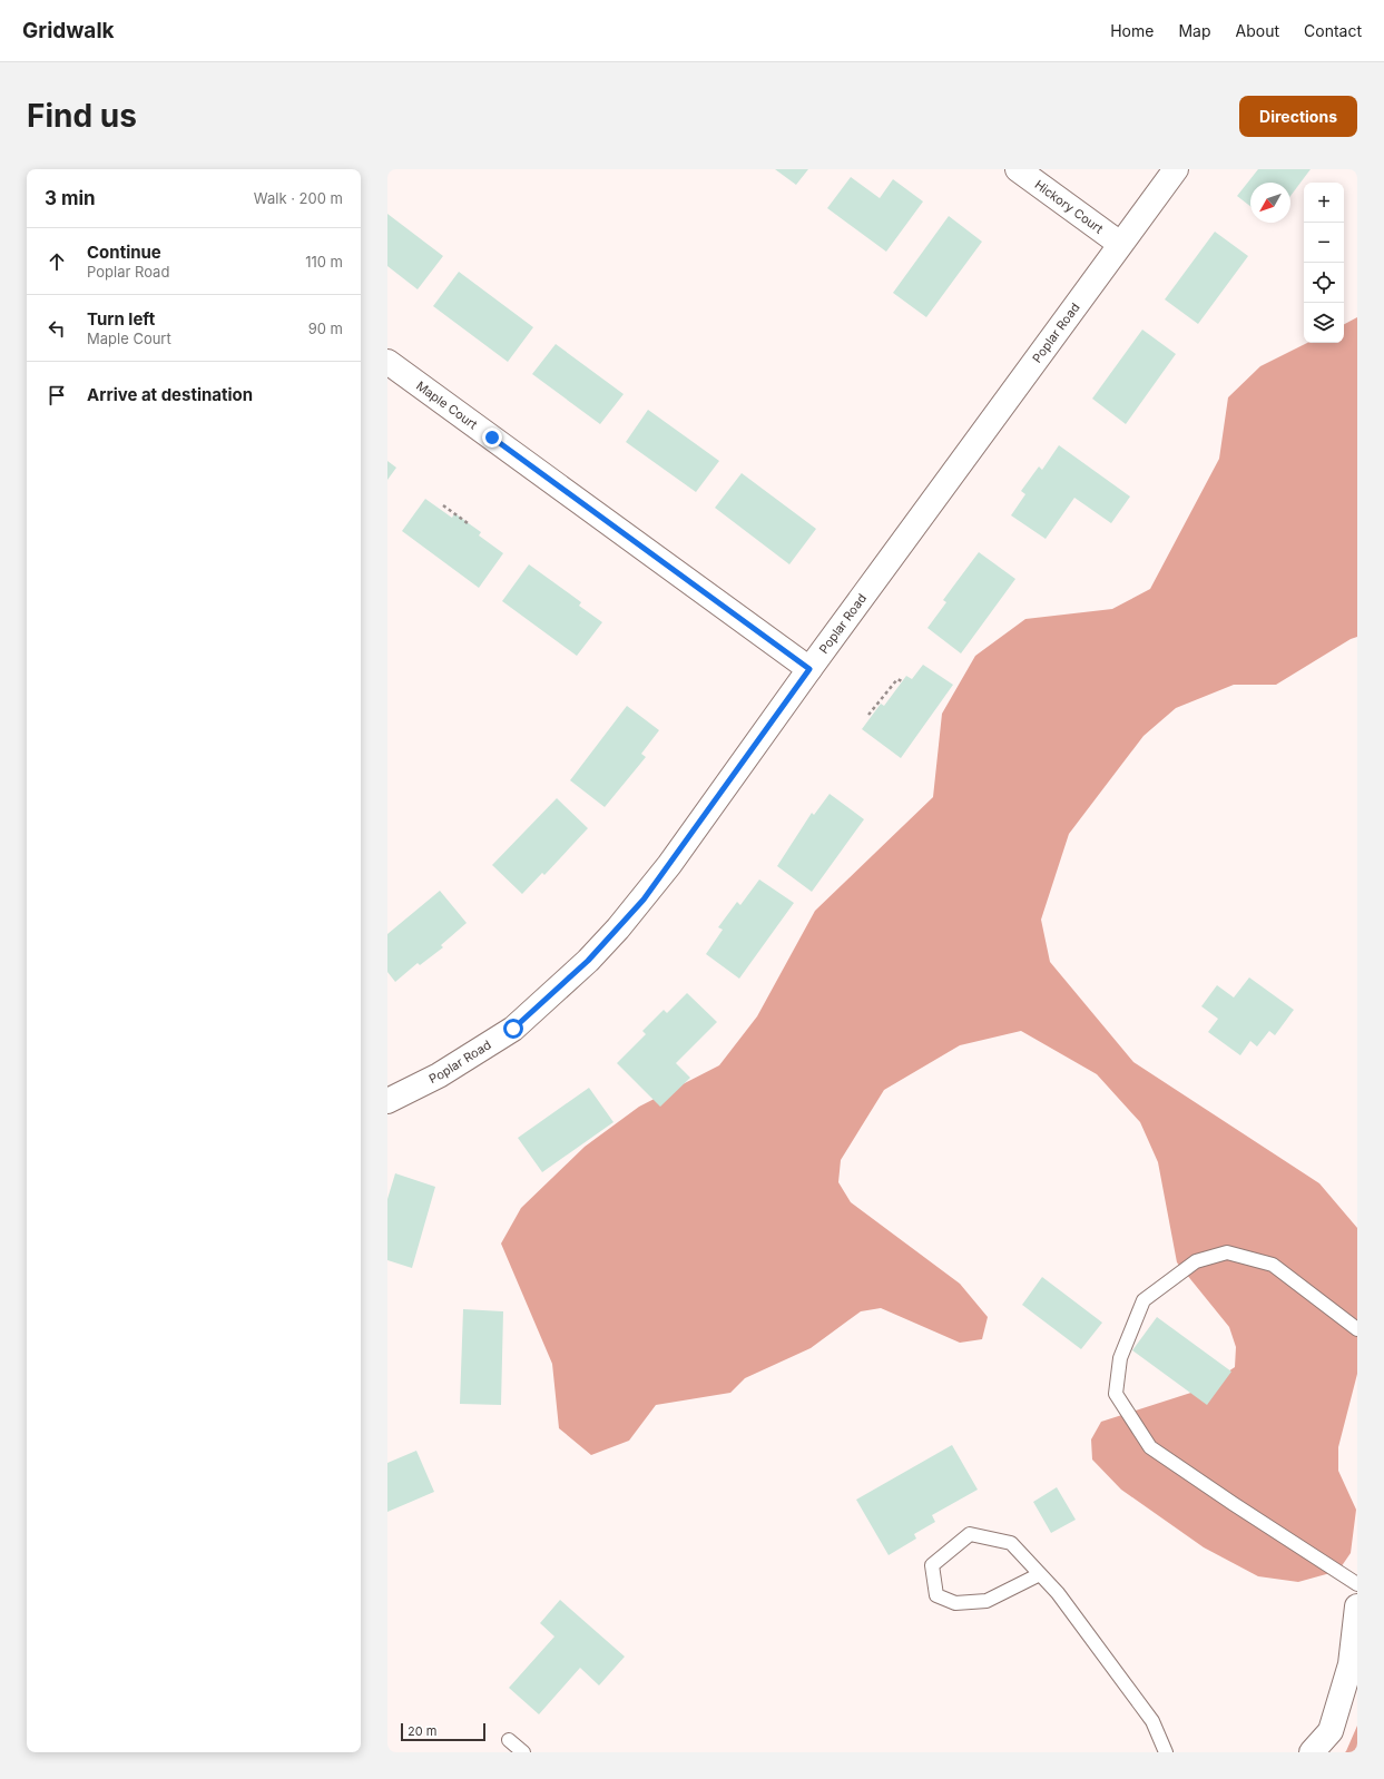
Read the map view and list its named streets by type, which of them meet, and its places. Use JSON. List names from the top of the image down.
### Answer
{
  "streets": {
    "street": ["Hickory Court", "Poplar Road", "Maple Court"]
  },
  "crossings": [
    ["Hickory Court", "Poplar Road"],
    ["Poplar Road", "Maple Court"]
  ],
  "scale_bar": "20 m",
  "north": "bottom left",
  "page": {
    "header": "Gridwalk",
    "nav": [
      "Home",
      "Map",
      "About",
      "Contact"
    ],
    "buttons": "Directions",
    "title": "Find us",
    "heading": ["3 min", "Walk · 200 m"],
    "map_buttons": ["+", "−"],
    "list": [
      ["Continue", "Poplar Road", "110 m"],
      ["Turn left", "Maple Court", "90 m"],
      "Arrive at destination"
    ],
    "scale": "20 m"
  }
}
